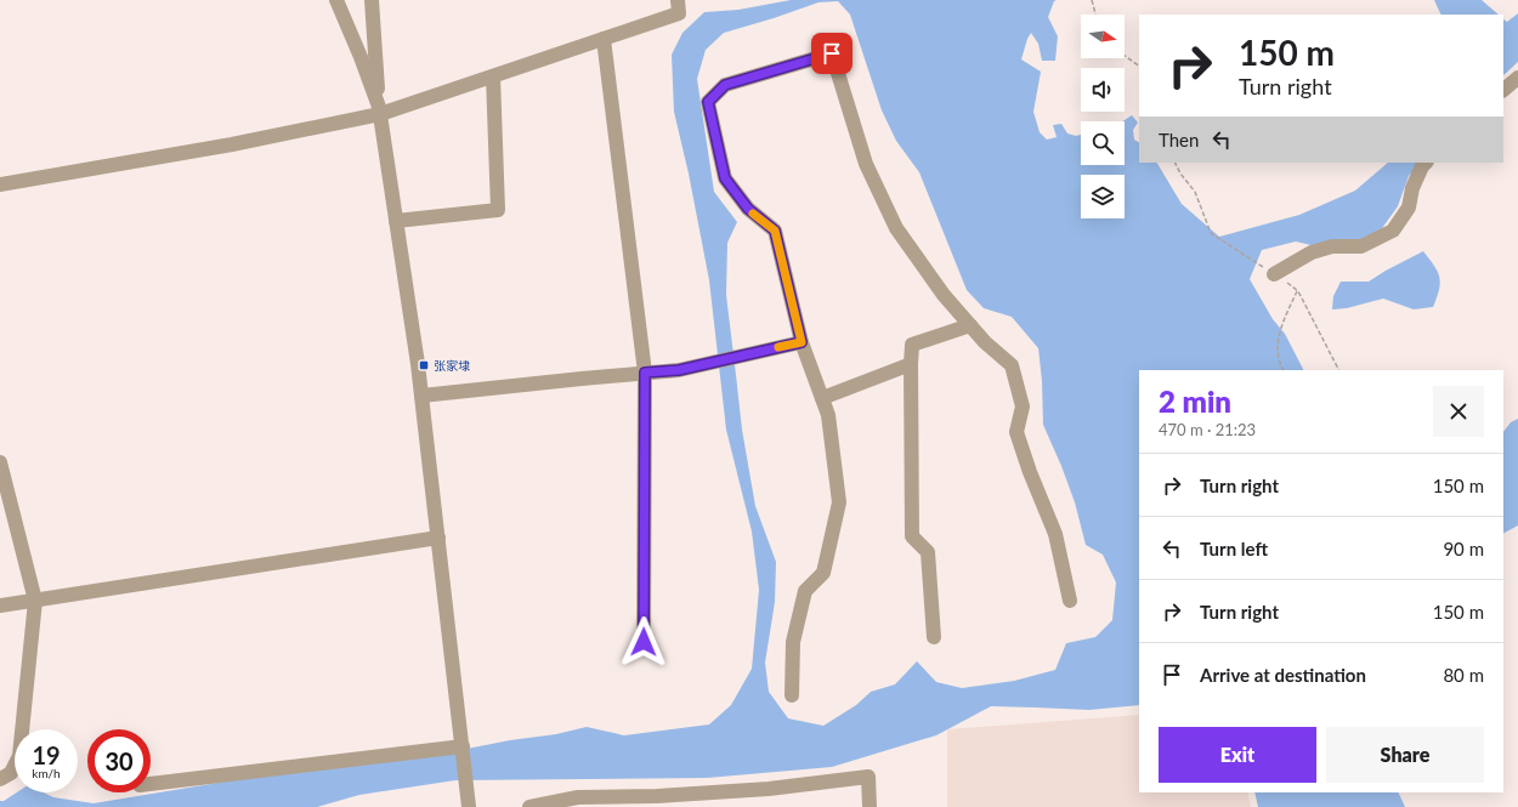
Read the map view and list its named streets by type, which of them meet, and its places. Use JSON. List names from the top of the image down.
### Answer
{
  "places": {
    "transit": ["张家埭"]
  },
  "north": "right",
  "page": {
    "turn": ["150 m", "Turn right"],
    "then": "Then",
    "heading": ["2 min", "470 m · 21:23"],
    "list": [
      {
        "name": "Turn right",
        "value": "150 m"
      },
      {
        "name": "Turn left",
        "value": "90 m"
      },
      {
        "name": "Turn right",
        "value": "150 m"
      },
      {
        "name": "Arrive at destination",
        "value": "80 m"
      }
    ],
    "buttons": ["Exit", "Share"],
    "speed": "19 km/h",
    "limit": "30"
  }
}
